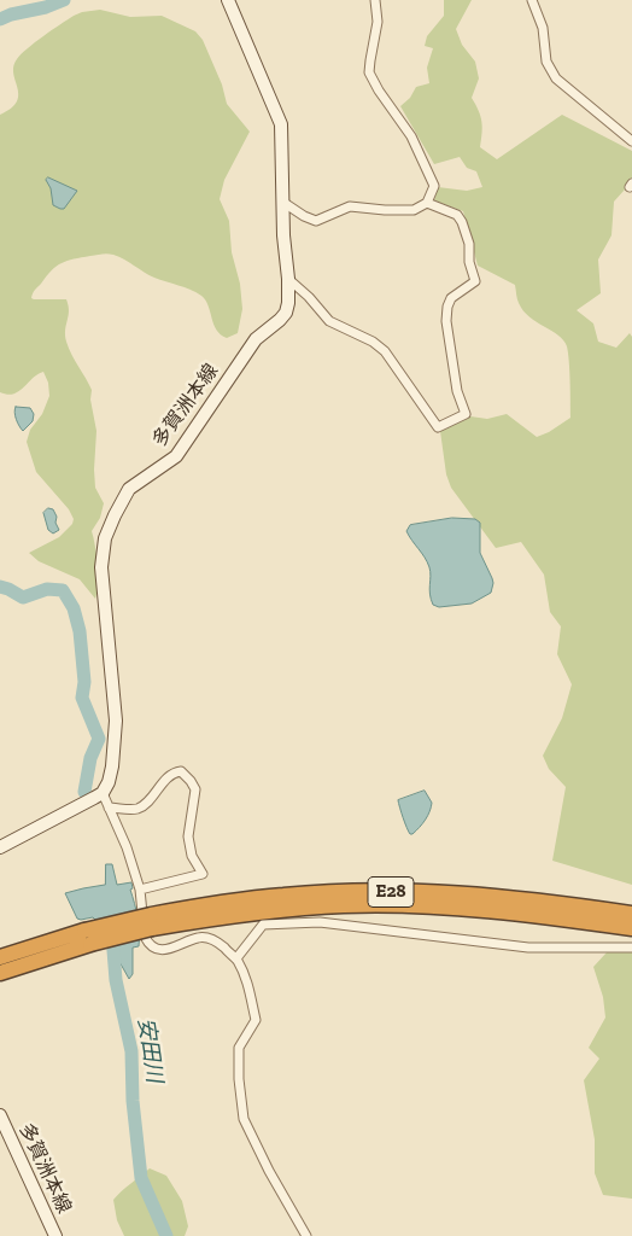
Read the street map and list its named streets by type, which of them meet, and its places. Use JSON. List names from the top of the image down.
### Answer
{
  "streets": {
    "highway": ["E28"],
    "main road": ["多賀洲本線"]
  },
  "water": ["安田川"]
}
